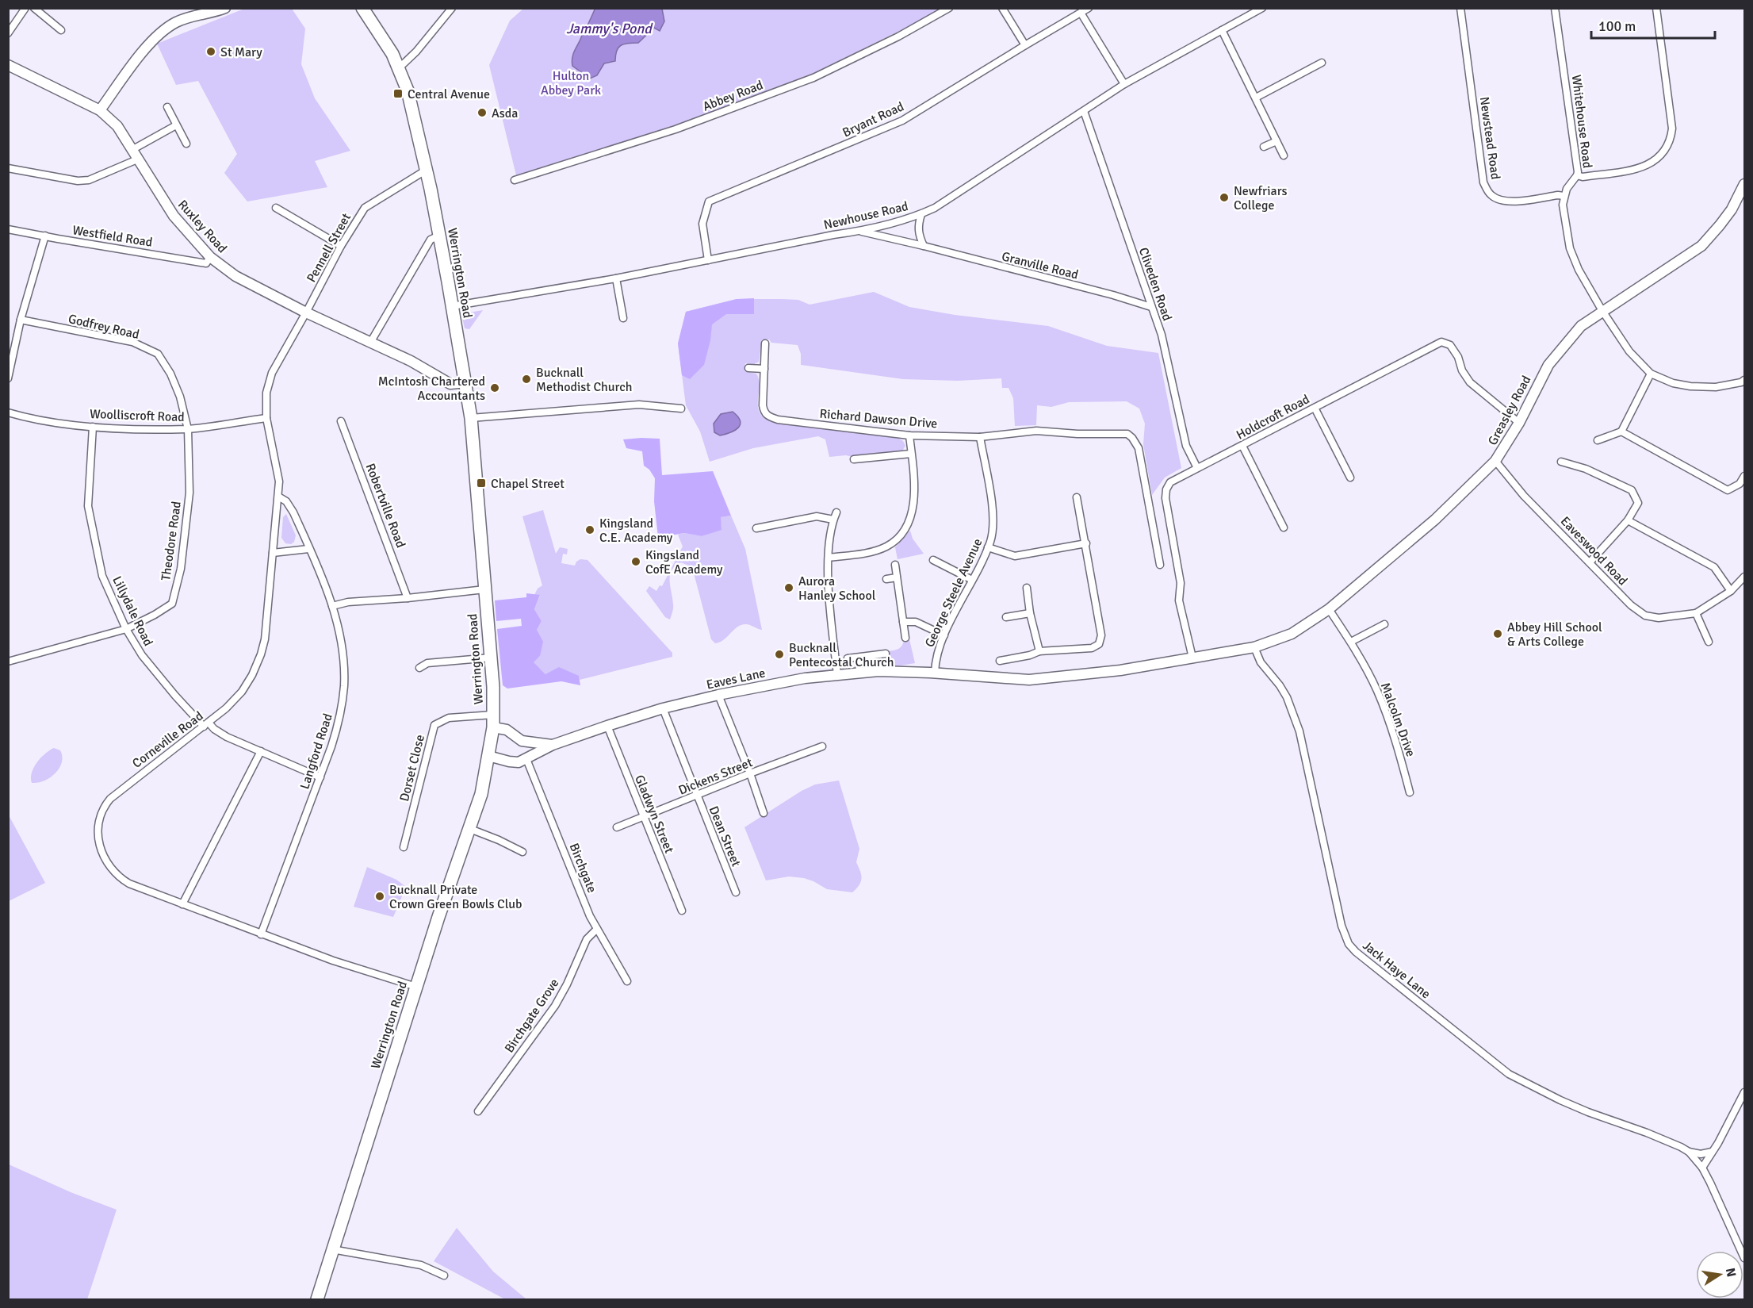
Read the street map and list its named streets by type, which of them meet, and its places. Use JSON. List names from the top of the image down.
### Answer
{
  "streets": {
    "highway": ["Werrington Road"],
    "street": [
      "Abbey Road",
      "Bryant Road",
      "Whitehouse Road",
      "Newstead Road",
      "Newhouse Road",
      "Ruxley Road",
      "Westfield Road",
      "Pennell Street",
      "Granville Road",
      "Cliveden Road",
      "Godfrey Road",
      "Greasley Road",
      "Woolliscroft Road",
      "Holdcroft Road",
      "Richard Dawson Drive",
      "Robertville Road",
      "Theodore Road",
      "Eaveswood Road",
      "George Steele Avenue",
      "Lillydale Road",
      "Eaves Lane",
      "Malcolm Drive",
      "Corneville Road",
      "Langford Road",
      "Dorset Close",
      "Dickens Street",
      "Gladwyn Street",
      "Dean Street",
      "Birchgate",
      "Jack Haye Lane",
      "Birchgate Grove"
    ]
  },
  "crossings": [
    ["Bryant Road", "Newhouse Road"],
    ["Whitehouse Road", "Newstead Road"],
    ["Newhouse Road", "Granville Road"],
    ["Newhouse Road", "Werrington Road"],
    ["Newhouse Road", "Cliveden Road"],
    ["Ruxley Road", "Westfield Road"],
    ["Ruxley Road", "Pennell Street"],
    ["Ruxley Road", "Werrington Road"],
    ["Ruxley Road", "Corneville Road"],
    ["Pennell Street", "Werrington Road"],
    ["Pennell Street", "Corneville Road"],
    ["Granville Road", "Cliveden Road"],
    ["Werrington Road", "Eaves Lane"],
    ["Werrington Road", "Corneville Road"],
    ["Werrington Road", "Dorset Close"],
    ["Cliveden Road", "Holdcroft Road"],
    ["Godfrey Road", "Woolliscroft Road"],
    ["Godfrey Road", "Theodore Road"],
    ["Greasley Road", "Holdcroft Road"],
    ["Greasley Road", "Eaveswood Road"],
    ["Greasley Road", "Eaves Lane"],
    ["Greasley Road", "Malcolm Drive"],
    ["Greasley Road", "Jack Haye Lane"],
    ["Woolliscroft Road", "Theodore Road"],
    ["Woolliscroft Road", "Lillydale Road"],
    ["Woolliscroft Road", "Corneville Road"],
    ["Holdcroft Road", "Eaves Lane"],
    ["Richard Dawson Drive", "George Steele Avenue"],
    ["Theodore Road", "Lillydale Road"],
    ["George Steele Avenue", "Eaves Lane"],
    ["Lillydale Road", "Corneville Road"],
    ["Lillydale Road", "Langford Road"],
    ["Eaves Lane", "Gladwyn Street"],
    ["Eaves Lane", "Dean Street"],
    ["Eaves Lane", "Birchgate"],
    ["Corneville Road", "Langford Road"],
    ["Dickens Street", "Gladwyn Street"],
    ["Dickens Street", "Dean Street"],
    ["Birchgate", "Birchgate Grove"]
  ],
  "water": ["Jammy's Pond"],
  "parks": ["Hulton Abbey Park"],
  "places": {
    "other": [
      "St Mary",
      "Asda",
      "Newfriars College",
      "Bucknall Methodist Church",
      "McIntosh Chartered Accountants",
      "Kingsland C.E. Academy",
      "Kingsland CofE Academy",
      "Aurora Hanley School",
      "Abbey Hill School & Arts College",
      "Bucknall Pentecostal Church",
      "Bucknall Private Crown Green Bowls Club"
    ],
    "transit": ["Central Avenue", "Chapel Street"]
  },
  "scale_bar": "100 m",
  "north": "right"
}
